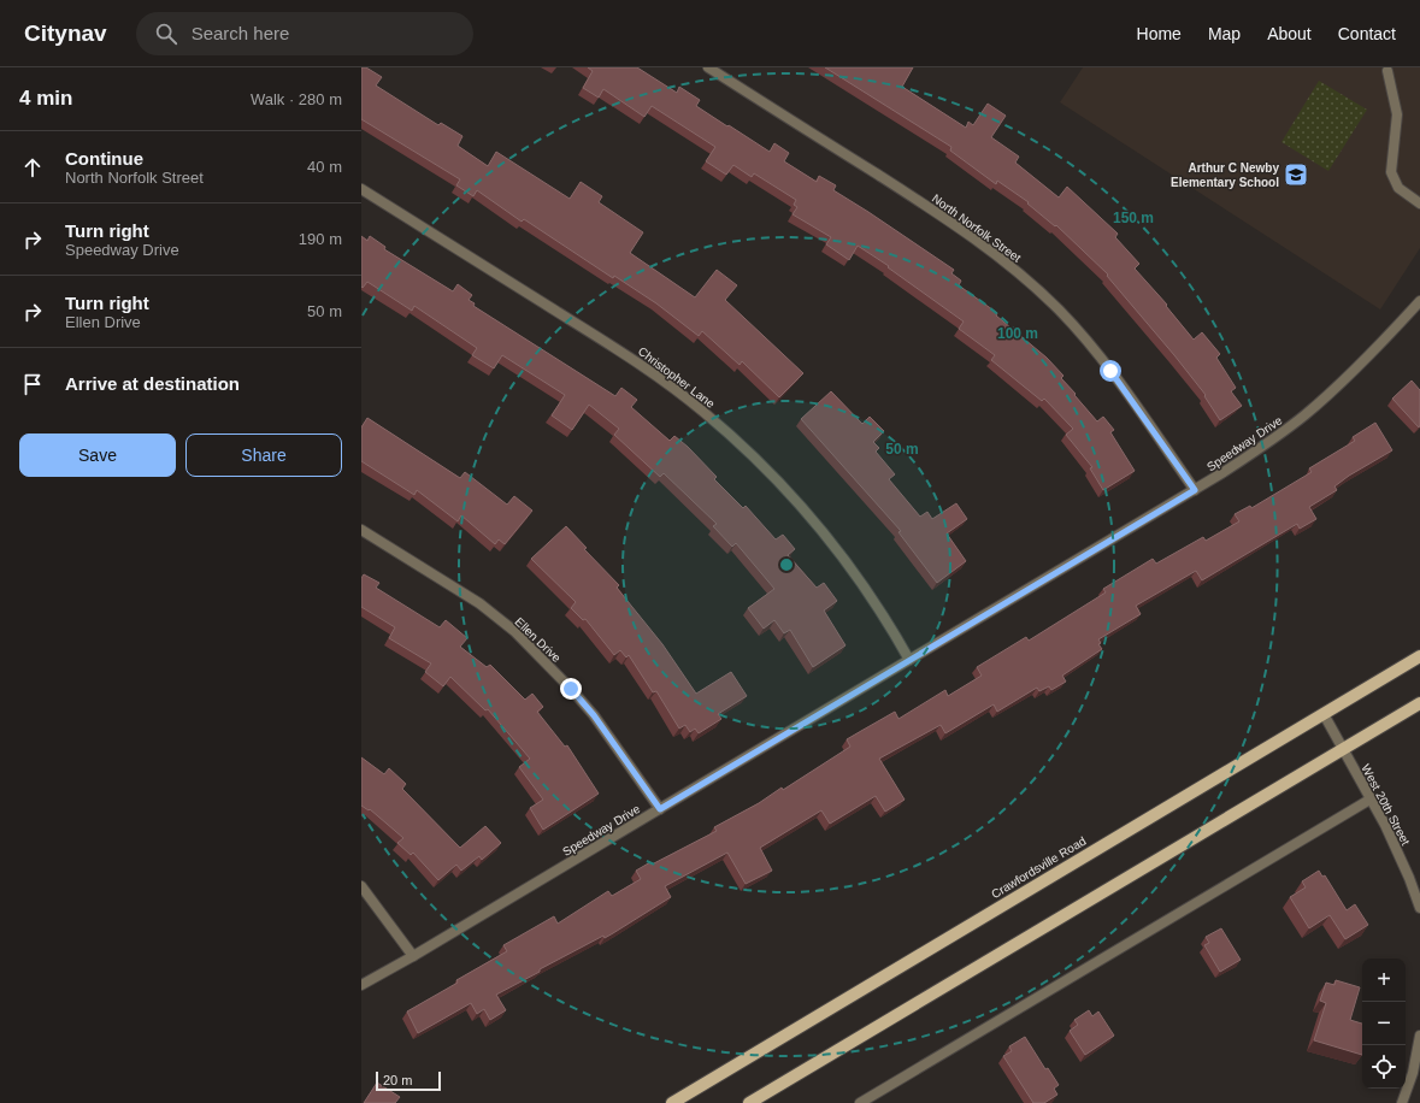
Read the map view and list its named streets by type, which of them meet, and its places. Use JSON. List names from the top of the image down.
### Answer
{
  "streets": {
    "main road": ["Crawfordsville Road"],
    "street": [
      "North Norfolk Street",
      "Christopher Lane",
      "Speedway Drive",
      "Ellen Drive",
      "West 20th Street"
    ]
  },
  "crossings": [
    ["North Norfolk Street", "Speedway Drive"],
    ["Christopher Lane", "Speedway Drive"],
    ["Speedway Drive", "Ellen Drive"],
    ["West 20th Street", "Crawfordsville Road"]
  ],
  "places": {
    "school or university": ["Arthur C Newby Elementary School"]
  },
  "scale_bar": "20 m",
  "page": {
    "header": "Citynav",
    "search": "Search here",
    "nav": [
      "Home",
      "Map",
      "About",
      "Contact"
    ],
    "heading": ["4 min", "Walk · 280 m"],
    "list": [
      ["Continue", "North Norfolk Street", "40 m"],
      ["Turn right", "Speedway Drive", "190 m"],
      ["Turn right", "Ellen Drive", "50 m"],
      "Arrive at destination"
    ],
    "buttons": ["Save", "Share"],
    "map_buttons": ["+", "−"],
    "scale": "20 m"
  },
  "rings": ["150 m", "100 m", "50 m"]
}
